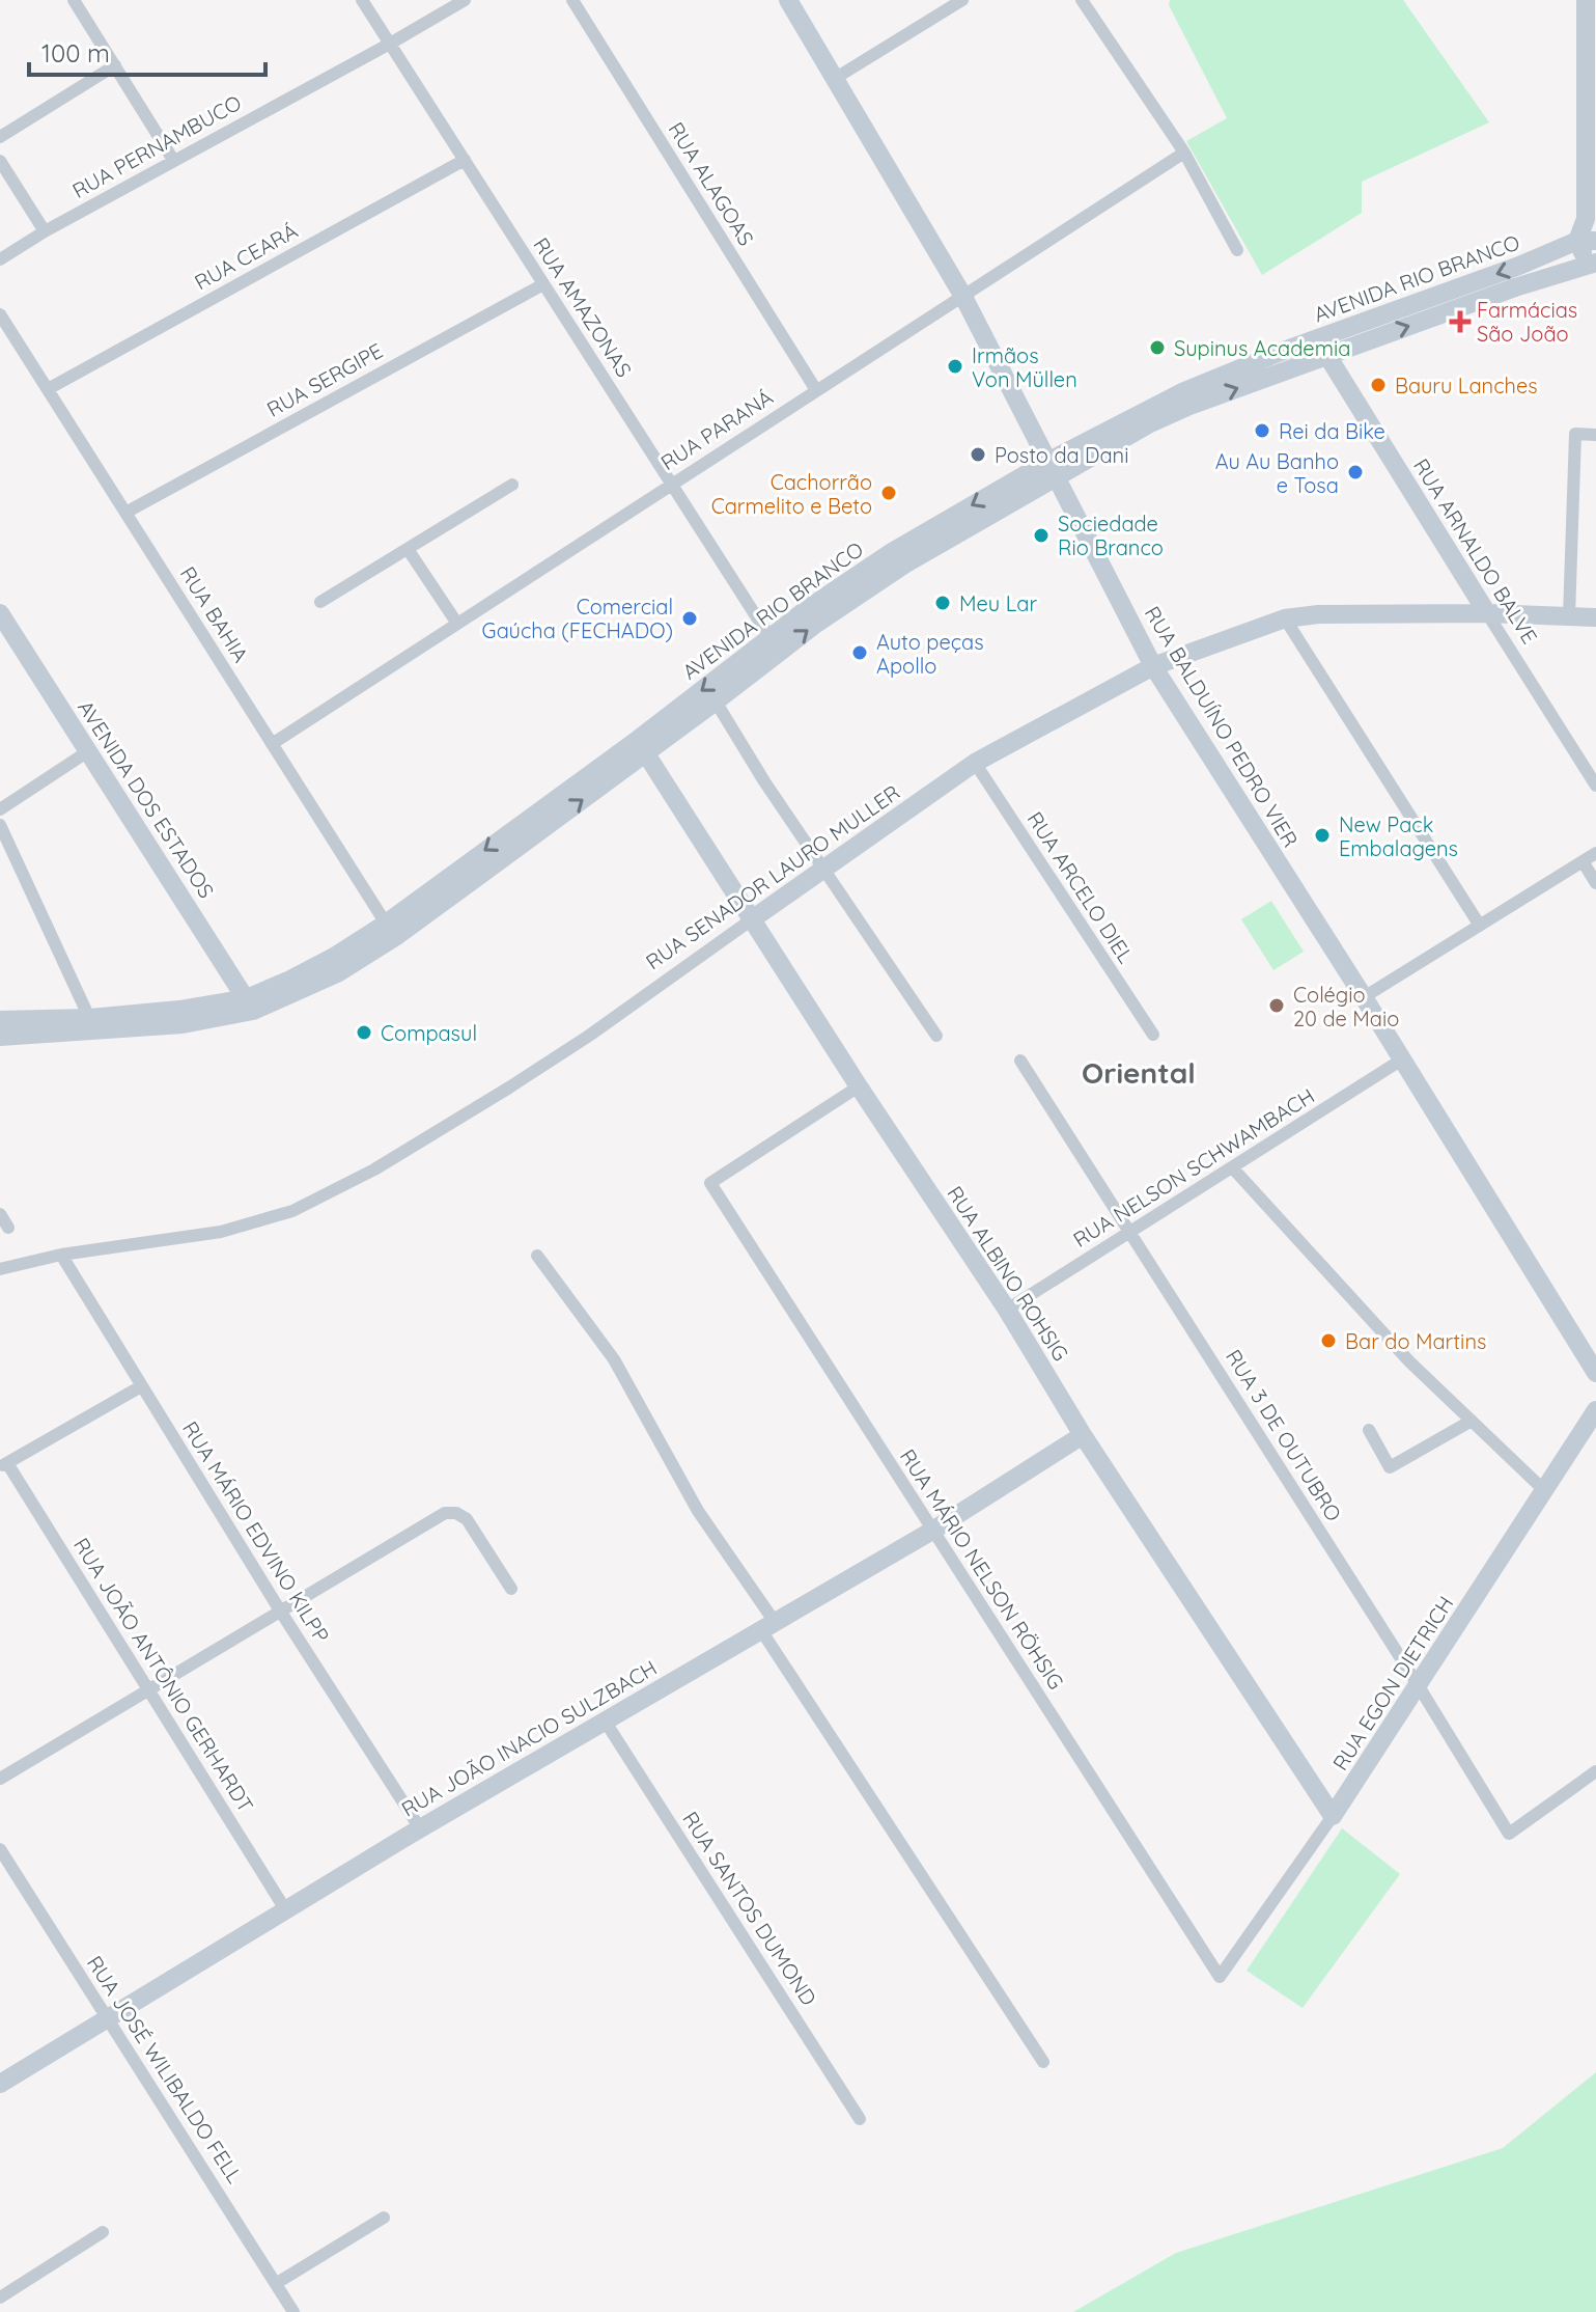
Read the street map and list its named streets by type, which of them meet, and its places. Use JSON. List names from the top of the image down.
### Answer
{
  "streets": {
    "street": [
      "RUA PERNAMBUCO",
      "RUA ALAGOAS",
      "RUA CEARÁ",
      "AVENIDA RIO BRANCO",
      "RUA AMAZONAS",
      "RUA SERGIPE",
      "RUA PARANÁ",
      "RUA ARNALDO BALVE",
      "RUA BAHIA",
      "RUA BALDUÍNO PEDRO VIER",
      "AVENIDA DOS ESTADOS",
      "RUA SENADOR LAURO MULLER",
      "RUA ARCELO DIEL",
      "RUA NELSON SCHWAMBACH",
      "RUA ALBINO ROHSIG",
      "RUA 3 DE OUTUBRO",
      "RUA MÁRIO EDVINO KILPP",
      "RUA MÁRIO NELSON RÖHSIG",
      "RUA JOÃO ANTÔNIO GERHARDT",
      "RUA EGON DIETRICH",
      "RUA JOÃO INACIO SULZBACH",
      "RUA SANTOS DUMOND",
      "RUA JOSÉ WILIBALDO FELL"
    ]
  },
  "crossings": [
    ["RUA PERNAMBUCO", "RUA AMAZONAS"],
    ["RUA ALAGOAS", "RUA PARANÁ"],
    ["RUA CEARÁ", "RUA AMAZONAS"],
    ["RUA CEARÁ", "RUA BAHIA"],
    ["AVENIDA RIO BRANCO", "RUA AMAZONAS"],
    ["AVENIDA RIO BRANCO", "RUA ARNALDO BALVE"],
    ["AVENIDA RIO BRANCO", "RUA BAHIA"],
    ["AVENIDA RIO BRANCO", "RUA BALDUÍNO PEDRO VIER"],
    ["AVENIDA RIO BRANCO", "AVENIDA DOS ESTADOS"],
    ["AVENIDA RIO BRANCO", "RUA ALBINO ROHSIG"],
    ["RUA AMAZONAS", "RUA SERGIPE"],
    ["RUA AMAZONAS", "RUA PARANÁ"],
    ["RUA SERGIPE", "RUA BAHIA"],
    ["RUA PARANÁ", "RUA BAHIA"],
    ["RUA PARANÁ", "RUA BALDUÍNO PEDRO VIER"],
    ["RUA ARNALDO BALVE", "RUA SENADOR LAURO MULLER"],
    ["RUA BALDUÍNO PEDRO VIER", "RUA SENADOR LAURO MULLER"],
    ["RUA BALDUÍNO PEDRO VIER", "RUA NELSON SCHWAMBACH"],
    ["RUA SENADOR LAURO MULLER", "RUA ARCELO DIEL"],
    ["RUA SENADOR LAURO MULLER", "RUA ALBINO ROHSIG"],
    ["RUA SENADOR LAURO MULLER", "RUA MÁRIO EDVINO KILPP"],
    ["RUA NELSON SCHWAMBACH", "RUA ALBINO ROHSIG"],
    ["RUA NELSON SCHWAMBACH", "RUA 3 DE OUTUBRO"],
    ["RUA ALBINO ROHSIG", "RUA MÁRIO NELSON RÖHSIG"],
    ["RUA ALBINO ROHSIG", "RUA EGON DIETRICH"],
    ["RUA ALBINO ROHSIG", "RUA JOÃO INACIO SULZBACH"],
    ["RUA 3 DE OUTUBRO", "RUA EGON DIETRICH"],
    ["RUA MÁRIO EDVINO KILPP", "RUA JOÃO INACIO SULZBACH"],
    ["RUA MÁRIO NELSON RÖHSIG", "RUA EGON DIETRICH"],
    ["RUA MÁRIO NELSON RÖHSIG", "RUA JOÃO INACIO SULZBACH"],
    ["RUA JOÃO ANTÔNIO GERHARDT", "RUA JOÃO INACIO SULZBACH"],
    ["RUA JOÃO INACIO SULZBACH", "RUA SANTOS DUMOND"],
    ["RUA JOÃO INACIO SULZBACH", "RUA JOSÉ WILIBALDO FELL"]
  ],
  "districts": ["Oriental"],
  "places": {
    "health": ["Farmácias São João"],
    "other": [
      "Supinus Academia",
      "Irmãos Von Müllen",
      "Bauru Lanches",
      "Rei da Bike",
      "Posto da Dani",
      "Au Au Banho e Tosa",
      "Cachorrão Carmelito e Beto",
      "Sociedade Rio Branco",
      "Meu Lar",
      "Comercial Gaúcha (FECHADO)",
      "Auto peças Apollo",
      "New Pack Embalagens",
      "Colégio 20 de Maio",
      "Compasul",
      "Bar do Martins"
    ]
  },
  "scale_bar": "100 m"
}
